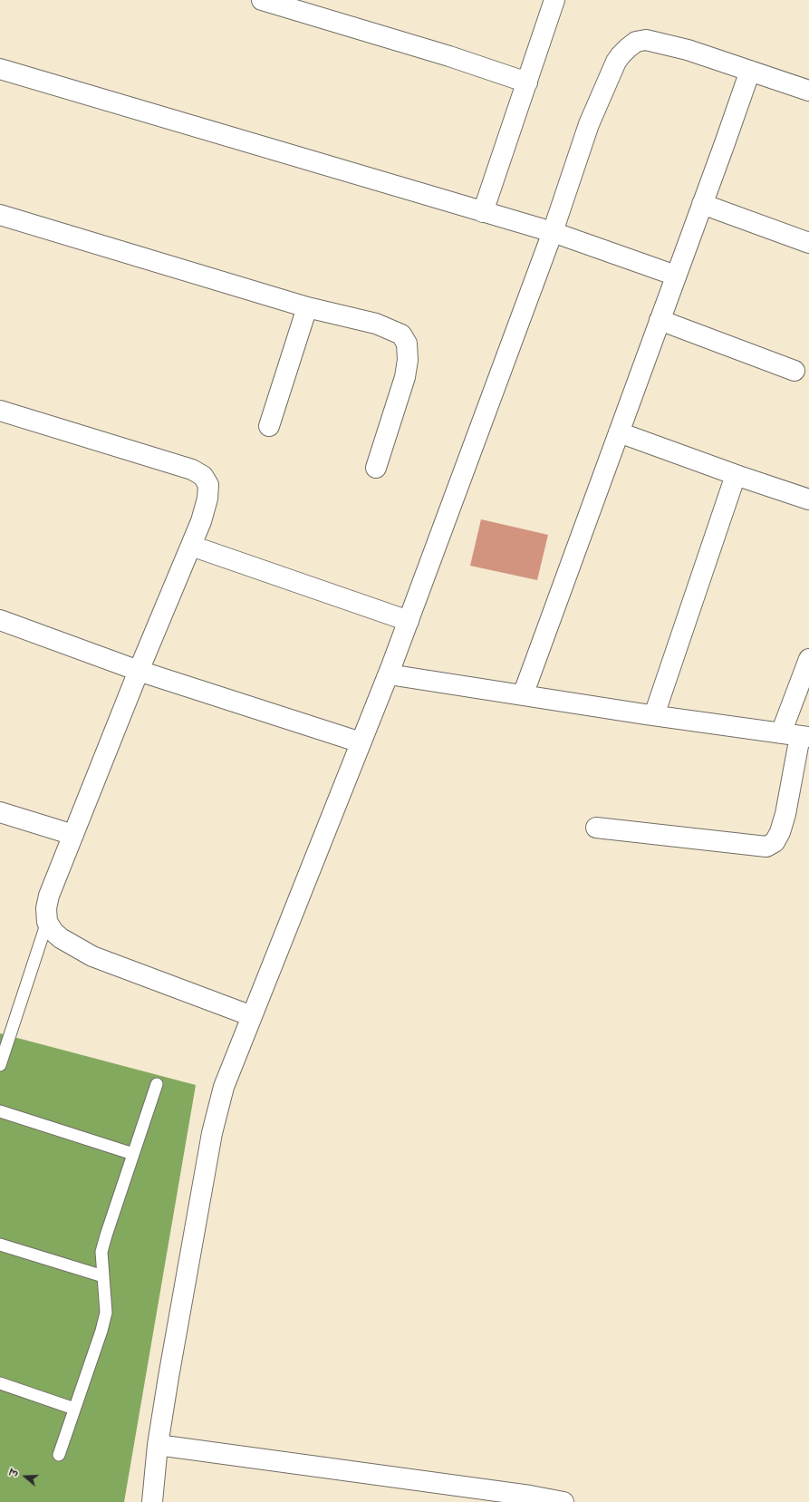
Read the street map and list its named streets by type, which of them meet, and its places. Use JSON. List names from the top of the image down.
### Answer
{
  "north": "left"
}
